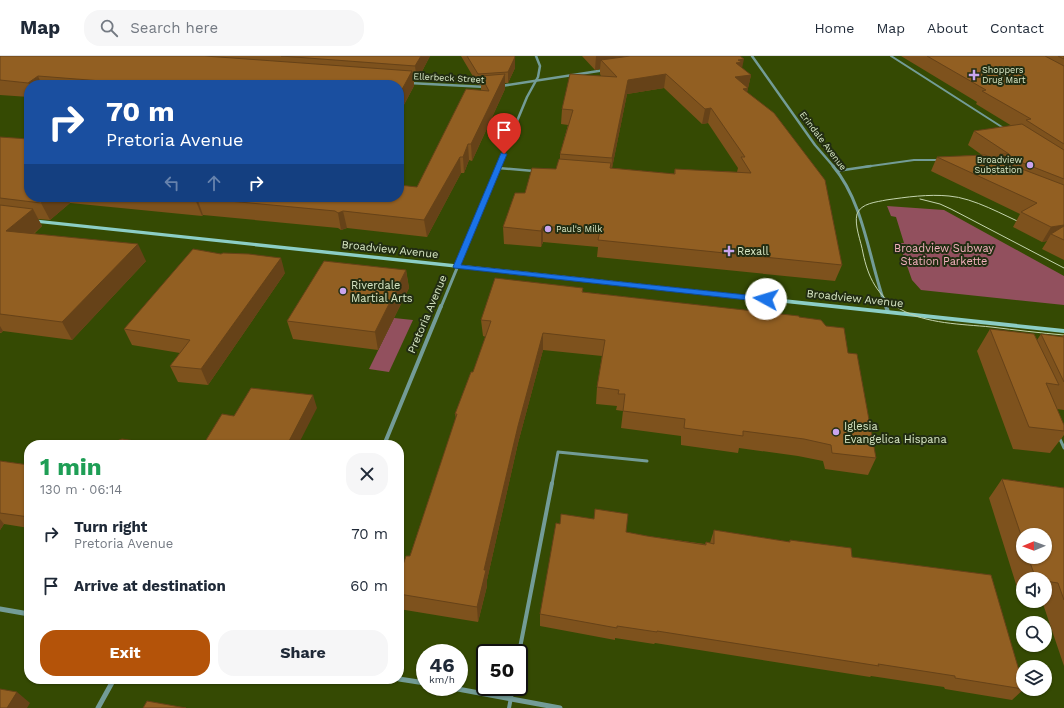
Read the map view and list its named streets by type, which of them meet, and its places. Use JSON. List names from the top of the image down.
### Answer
{
  "streets": {
    "main road": ["Broadview Avenue"],
    "street": ["Ellerbeck Street", "Erindale Avenue", "Pretoria Avenue"]
  },
  "crossings": [
    ["Ellerbeck Street", "Pretoria Avenue"],
    ["Erindale Avenue", "Broadview Avenue"],
    ["Broadview Avenue", "Pretoria Avenue"]
  ],
  "parks": ["Broadview Subway Station Parkette"],
  "places": {
    "health": ["Shoppers Drug Mart", "Rexall"],
    "other": [
      "Broadview Substation",
      "Paul's Milk",
      "Riverdale Martial Arts",
      "Iglesia Evangelica Hispana"
    ]
  },
  "north": "left",
  "page": {
    "header": "Map",
    "search": "Search here",
    "nav": [
      "Home",
      "Map",
      "About",
      "Contact"
    ],
    "turn": ["70 m", "Pretoria Avenue"],
    "heading": ["1 min", "130 m · 06:14"],
    "list": [
      {
        "name": "Turn right",
        "note": "Pretoria Avenue",
        "value": "70 m"
      },
      {
        "name": "Arrive at destination",
        "value": "60 m"
      }
    ],
    "buttons": ["Exit", "Share"],
    "speed": "46 km/h",
    "limit": "50"
  }
}
